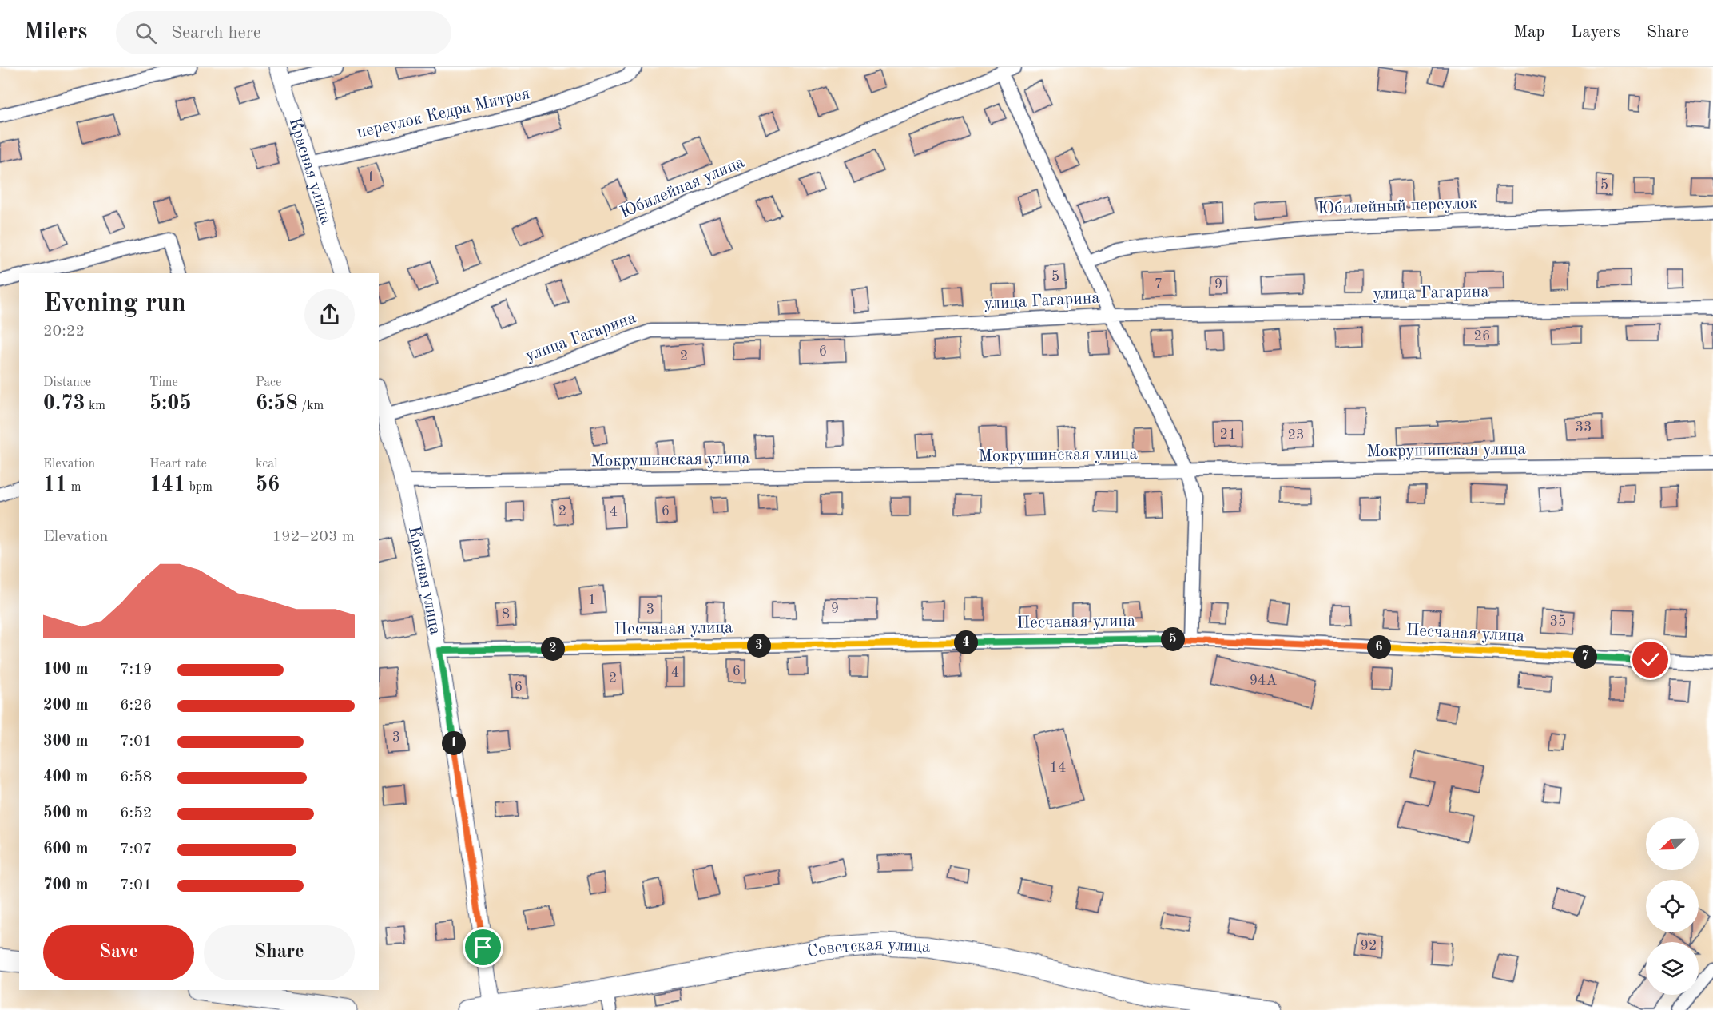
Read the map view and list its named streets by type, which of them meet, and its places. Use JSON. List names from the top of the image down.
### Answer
{
  "streets": {
    "main road": ["Советская улица"],
    "street": [
      "переулок Кедра Митрея",
      "Красная улица",
      "Юбилейная улица",
      "Юбилейный переулок",
      "улица Гагарина",
      "Мокрушинская улица",
      "Песчаная улица"
    ]
  },
  "crossings": [
    ["переулок Кедра Митрея", "Красная улица"],
    ["Красная улица", "улица Гагарина"],
    ["Красная улица", "Мокрушинская улица"],
    ["Красная улица", "Песчаная улица"],
    ["Красная улица", "Советская улица"]
  ],
  "house_numbers": [
    "1",
    "5",
    "5",
    "7",
    "9",
    "26",
    "6",
    "2",
    "33",
    "21",
    "23",
    "2",
    "6",
    "4",
    "1",
    "9",
    "3",
    "8",
    "35",
    "6",
    "4",
    "2",
    "94А",
    "6",
    "3",
    "14",
    "92"
  ],
  "north": "bottom left",
  "page": {
    "header": "Milers",
    "search": "Search here",
    "nav": ["Map", "Layers", "Share"],
    "heading": ["Evening run", "20:22"],
    "stats": [
      ["Distance", "0.73 km"],
      ["Time", "5:05"],
      ["Pace", "6:58 /km"],
      ["Elevation", "11 m"],
      ["Heart rate", "141 bpm"],
      ["kcal", "56"]
    ],
    "chart": ["Elevation", "192–203 m"],
    "pins": [
      "5",
      "4",
      "3",
      "6",
      "2",
      "7",
      "1"
    ],
    "list": [
      {
        "name": "100 m",
        "note": "7:19"
      },
      {
        "name": "200 m",
        "note": "6:26"
      },
      {
        "name": "300 m",
        "note": "7:01"
      },
      {
        "name": "400 m",
        "note": "6:58"
      },
      {
        "name": "500 m",
        "note": "6:52"
      },
      {
        "name": "600 m",
        "note": "7:07"
      },
      {
        "name": "700 m",
        "note": "7:01"
      }
    ],
    "buttons": ["Save", "Share"]
  }
}
